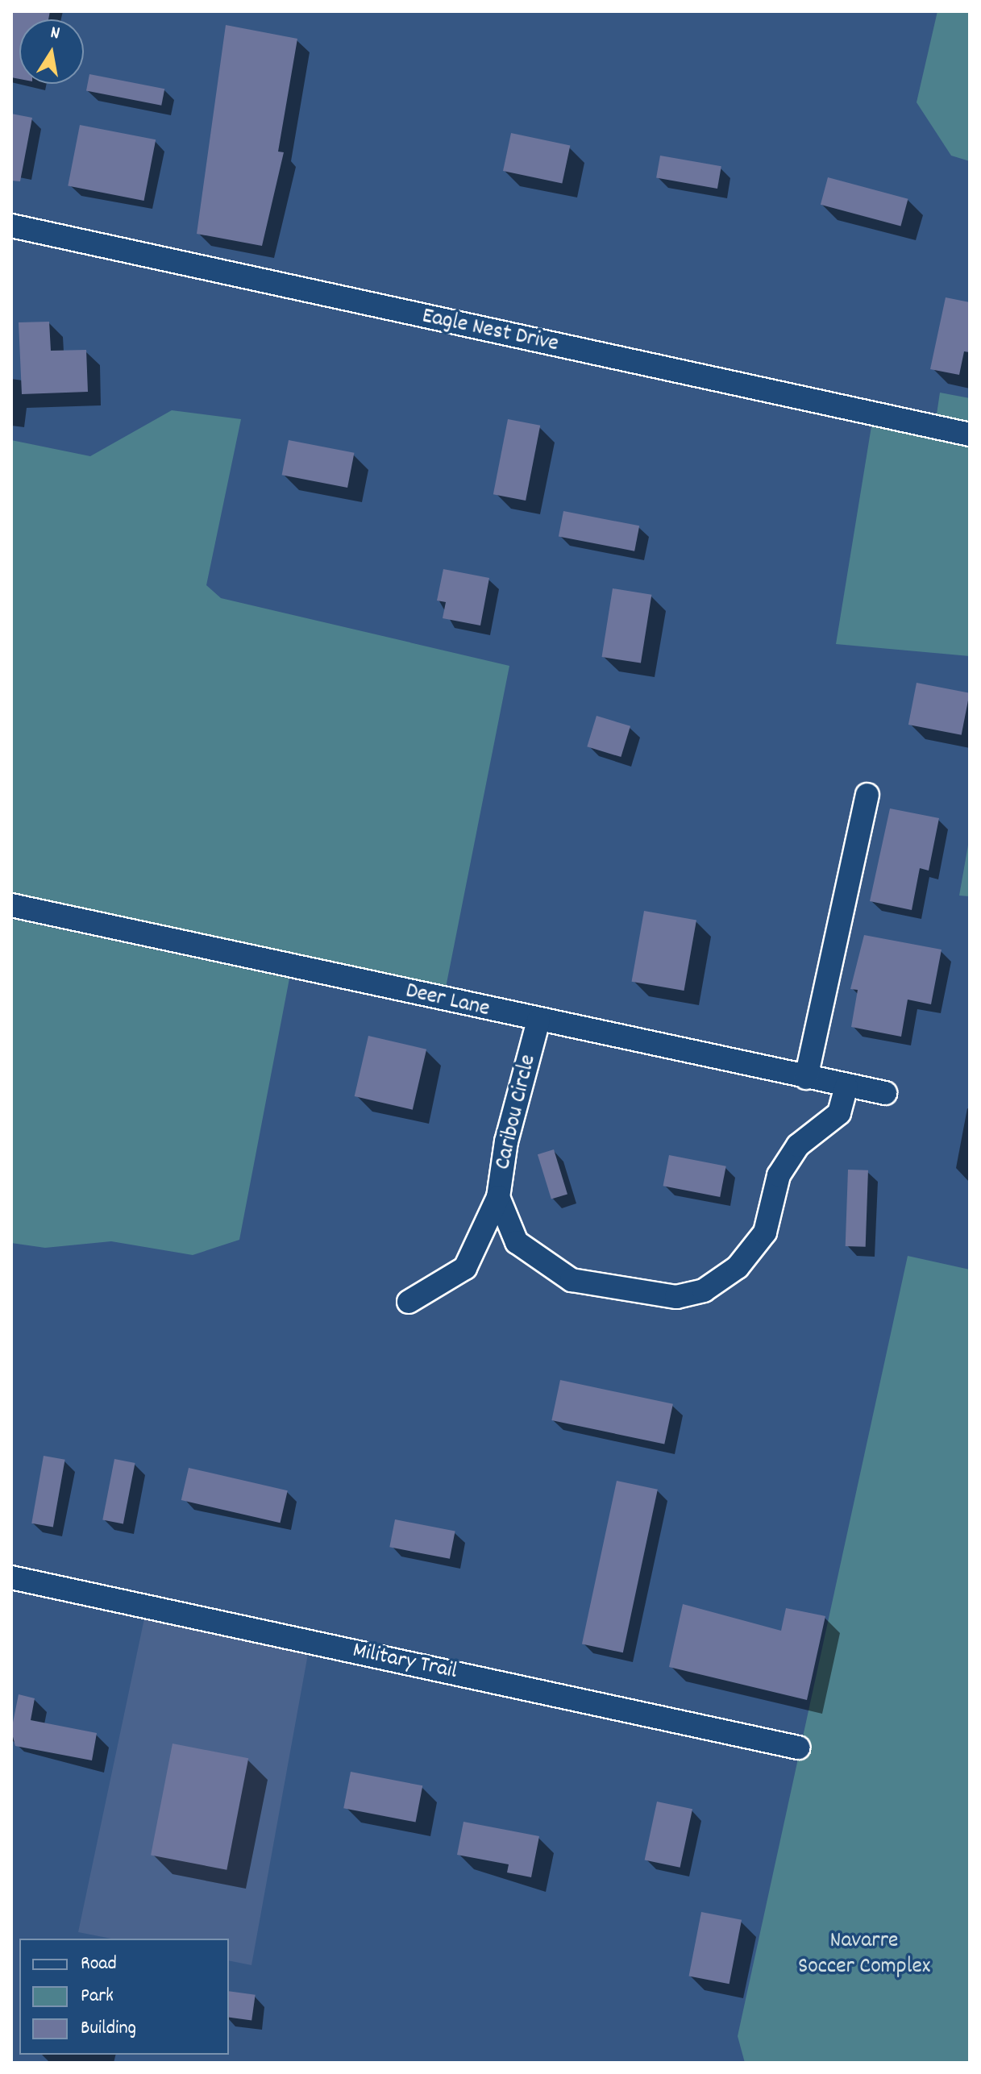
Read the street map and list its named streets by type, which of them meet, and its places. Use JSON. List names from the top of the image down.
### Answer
{
  "streets": {
    "street": [
      "Eagle Nest Drive",
      "Deer Lane",
      "Caribou Circle",
      "Military Trail"
    ]
  },
  "crossings": [
    ["Deer Lane", "Caribou Circle"]
  ],
  "parks": ["Navarre Soccer Complex"],
  "legend": ["Road", "Park", "Building"],
  "north": "top"
}
